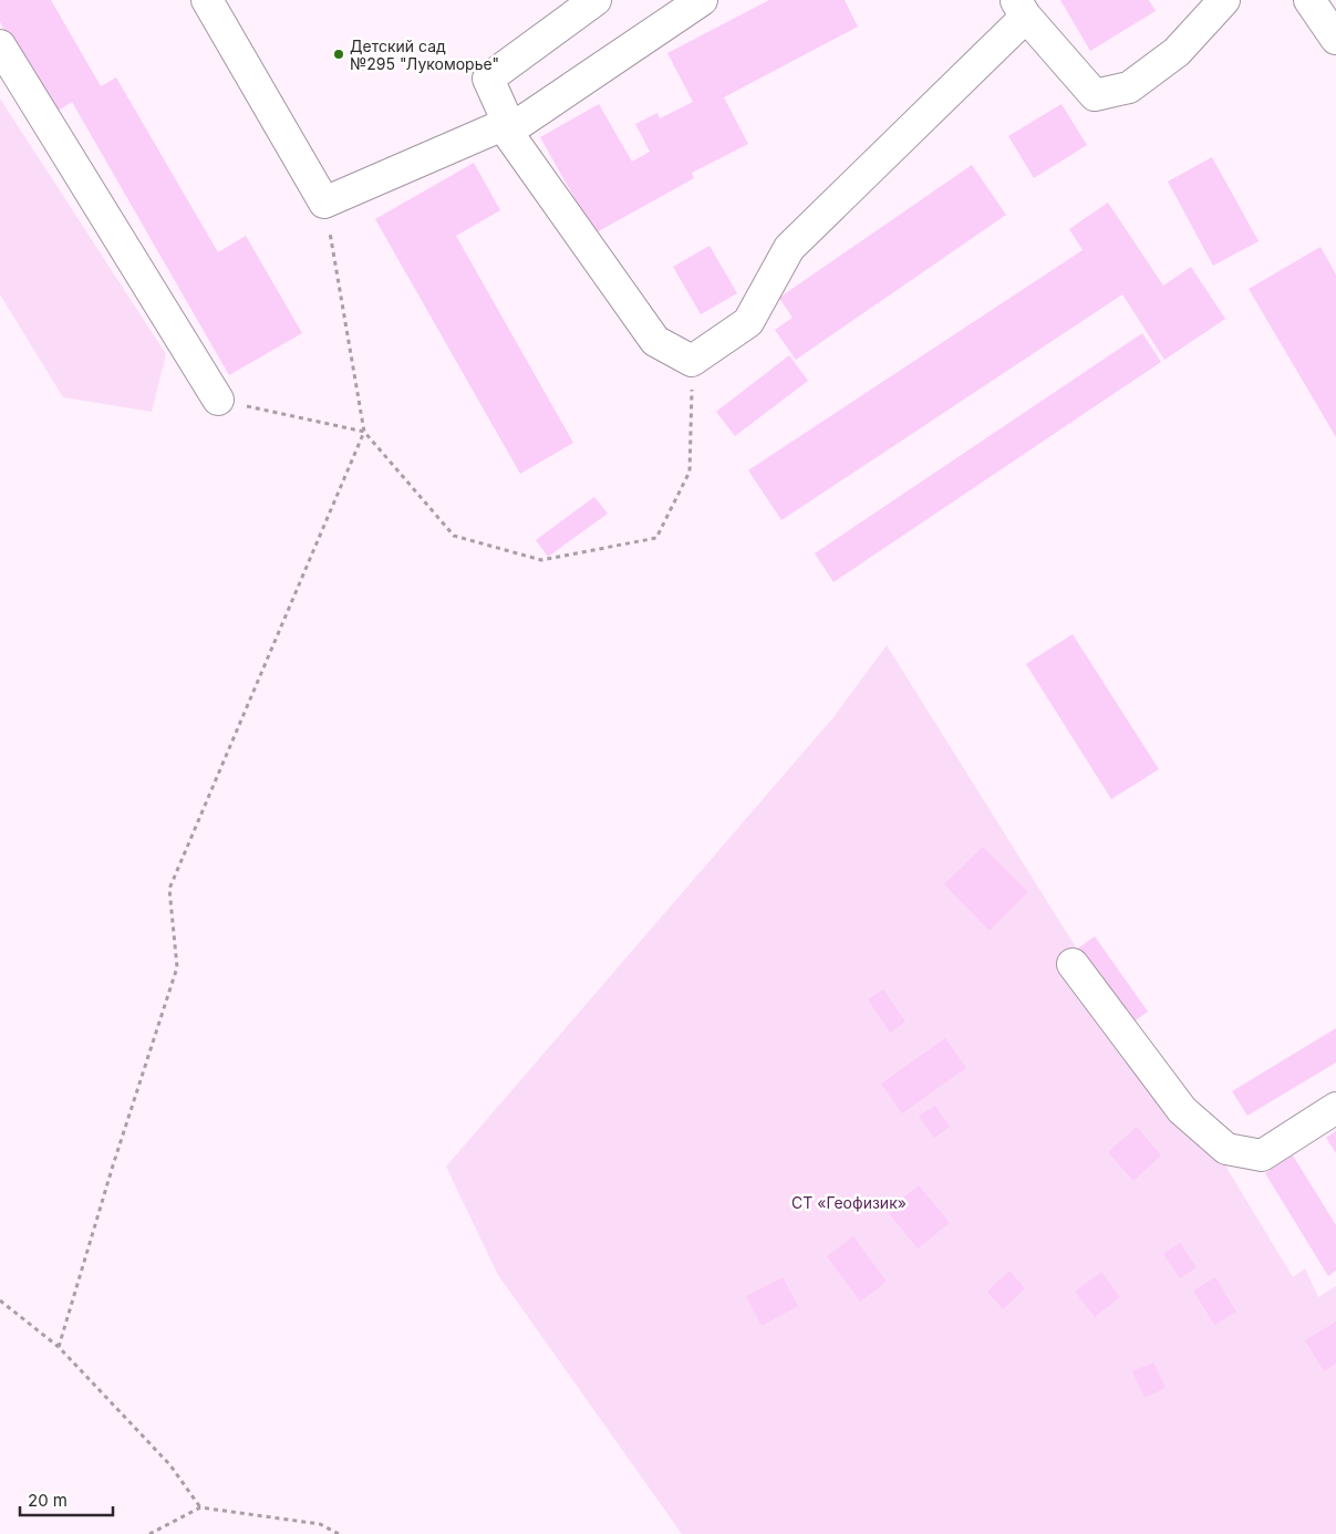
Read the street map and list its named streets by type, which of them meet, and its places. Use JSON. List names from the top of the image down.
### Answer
{
  "parks": ["СТ «Геофизик»"],
  "places": ["Детский сад №295 \"Лукоморье\""],
  "scale_bar": "20 m"
}
